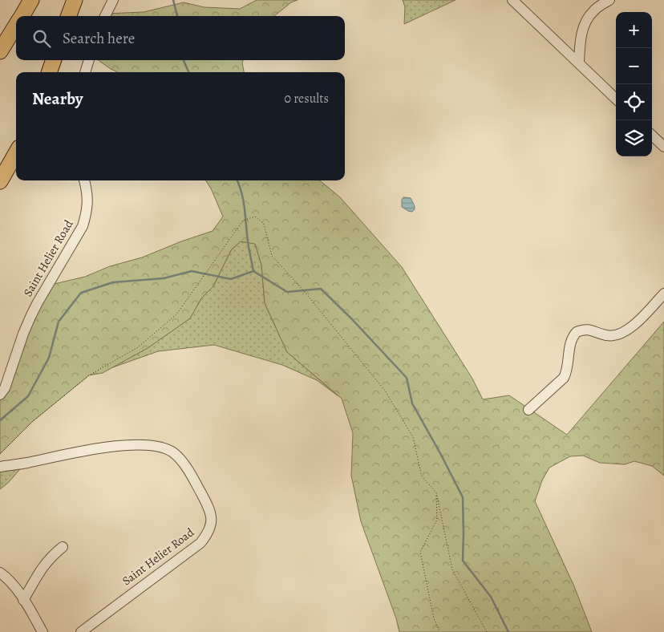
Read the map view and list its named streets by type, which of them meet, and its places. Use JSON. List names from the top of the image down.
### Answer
{
  "streets": {
    "street": ["Saint Helier Road"]
  },
  "page": {
    "map_buttons": ["+", "−"],
    "search": "Search here",
    "heading": ["Nearby", "0 results"]
  }
}
